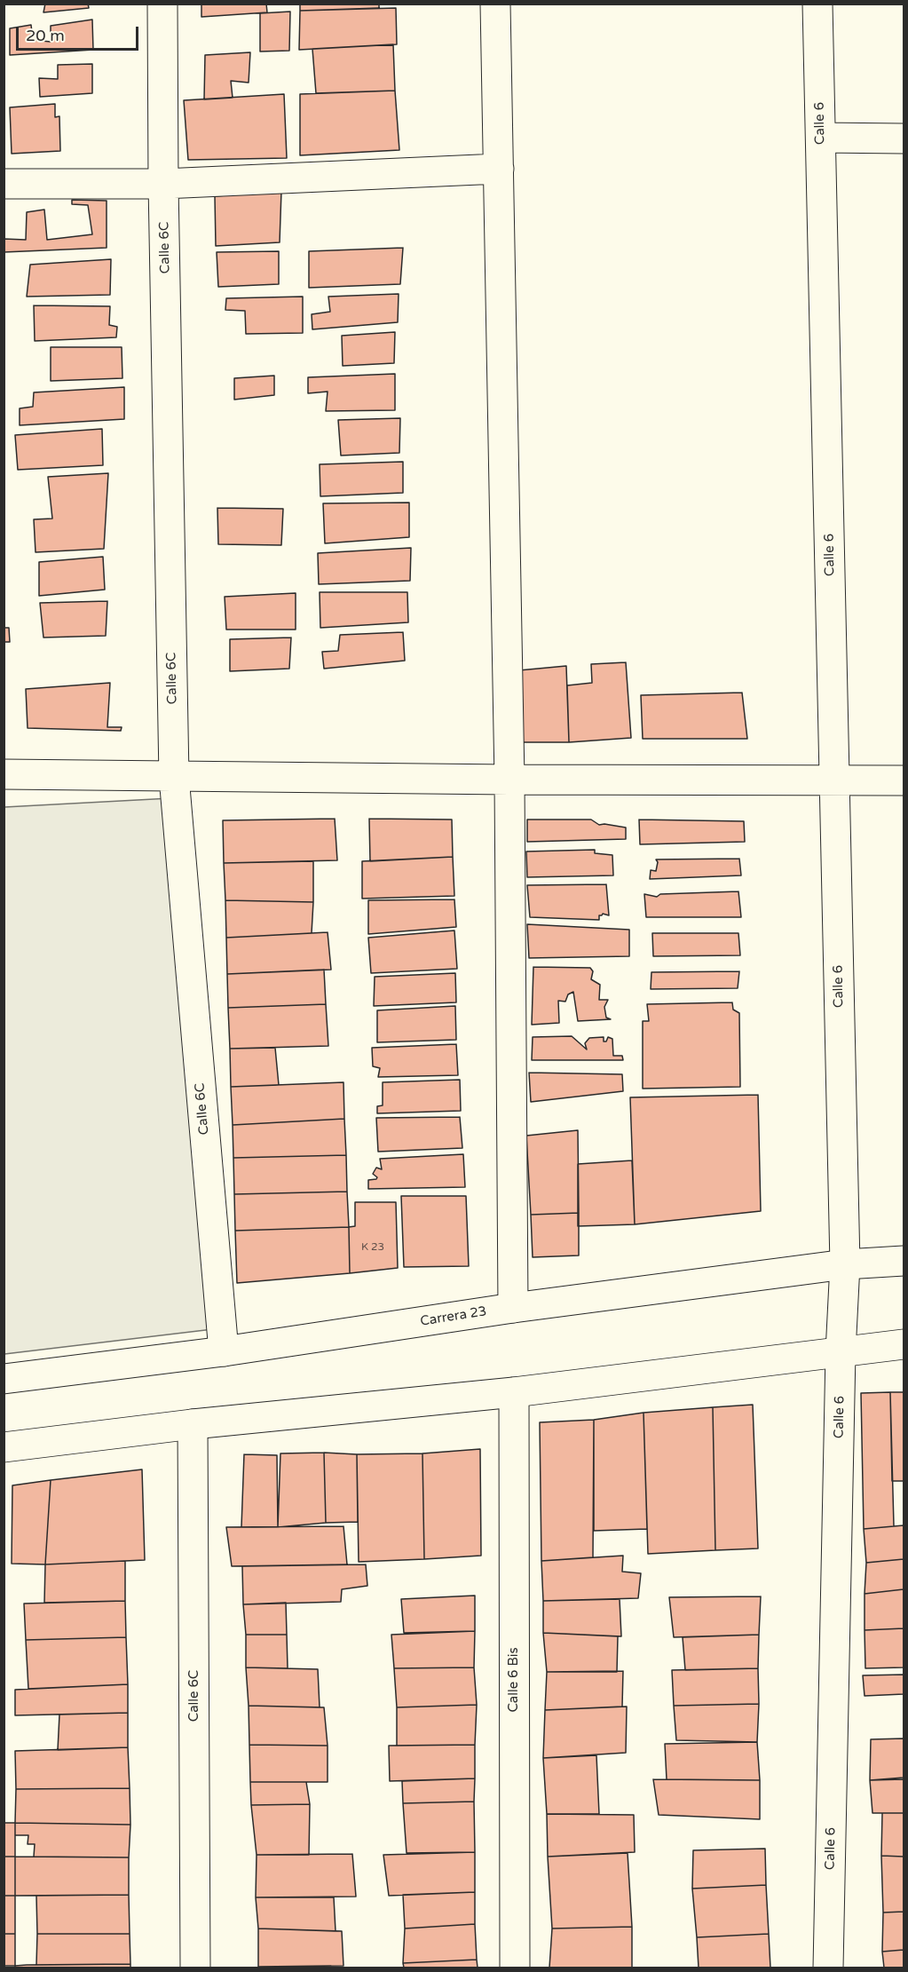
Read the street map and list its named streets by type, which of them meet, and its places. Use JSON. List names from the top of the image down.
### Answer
{
  "streets": {
    "street": [
      "Calle 6",
      "Calle 6C",
      "Carrera 23",
      "Calle 6 Bis"
    ]
  },
  "crossings": [
    ["Calle 6", "Carrera 23"],
    ["Calle 6C", "Carrera 23"]
  ],
  "house_numbers": ["K 23"],
  "scale_bar": "20 m"
}
